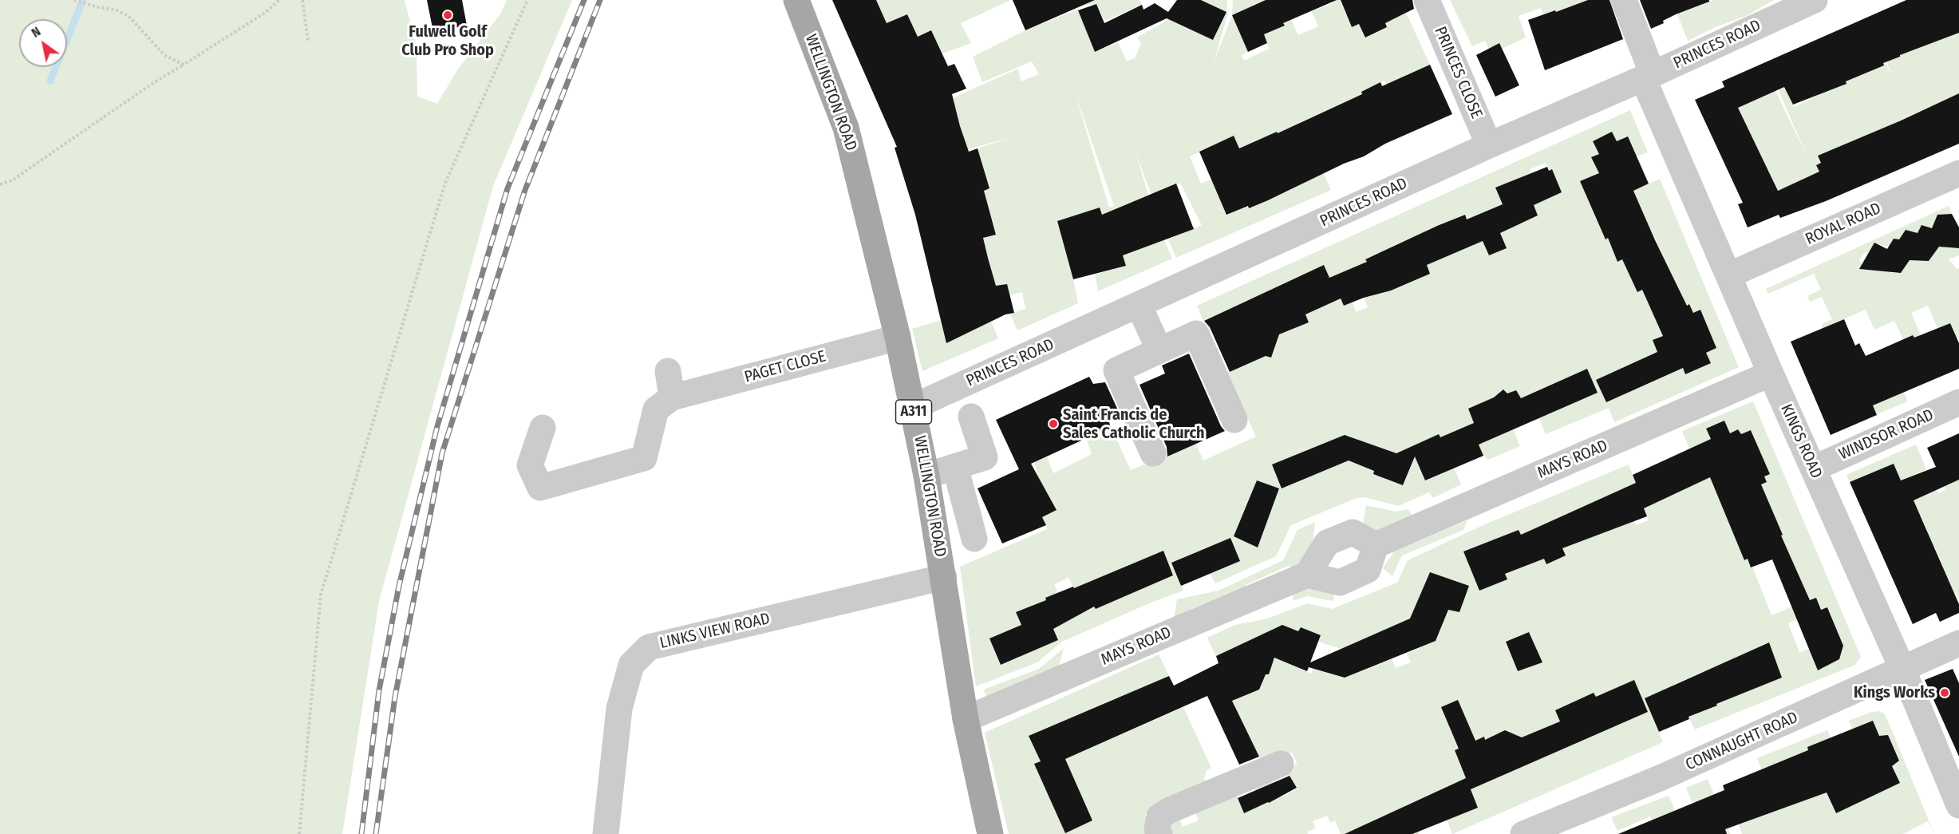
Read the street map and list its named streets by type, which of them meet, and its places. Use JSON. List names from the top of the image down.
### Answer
{
  "streets": {
    "main road": ["WELLINGTON ROAD", "A311"],
    "street": [
      "PRINCES ROAD",
      "PRINCES CLOSE",
      "ROYAL ROAD",
      "PAGET CLOSE",
      "WINDSOR ROAD",
      "KINGS ROAD",
      "MAYS ROAD",
      "LINKS VIEW ROAD",
      "CONNAUGHT ROAD"
    ]
  },
  "crossings": [
    ["PRINCES ROAD", "PRINCES CLOSE"],
    ["PRINCES ROAD", "WELLINGTON ROAD"],
    ["PRINCES ROAD", "KINGS ROAD"],
    ["WELLINGTON ROAD", "PAGET CLOSE"],
    ["WELLINGTON ROAD", "MAYS ROAD"],
    ["WELLINGTON ROAD", "LINKS VIEW ROAD"],
    ["ROYAL ROAD", "KINGS ROAD"],
    ["WINDSOR ROAD", "KINGS ROAD"],
    ["KINGS ROAD", "MAYS ROAD"],
    ["KINGS ROAD", "CONNAUGHT ROAD"]
  ],
  "places": ["Fulwell Golf Club Pro Shop", "Saint Francis de Sales Catholic Church", "Kings Works"],
  "north": "top left"
}
